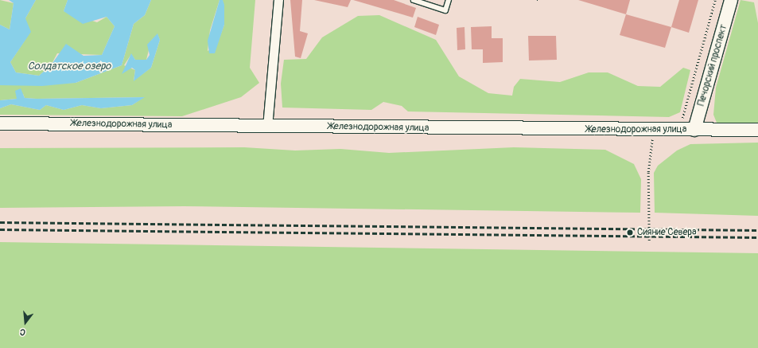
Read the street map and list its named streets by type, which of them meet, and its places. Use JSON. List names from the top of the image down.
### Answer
{
  "streets": {
    "main road": ["Печорский проспект", "Железнодорожная улица"]
  },
  "crossings": [
    ["Печорский проспект", "Железнодорожная улица"]
  ],
  "water": ["Солдатское озеро"],
  "places": ["Сияние Севера"],
  "north": "bottom"
}
